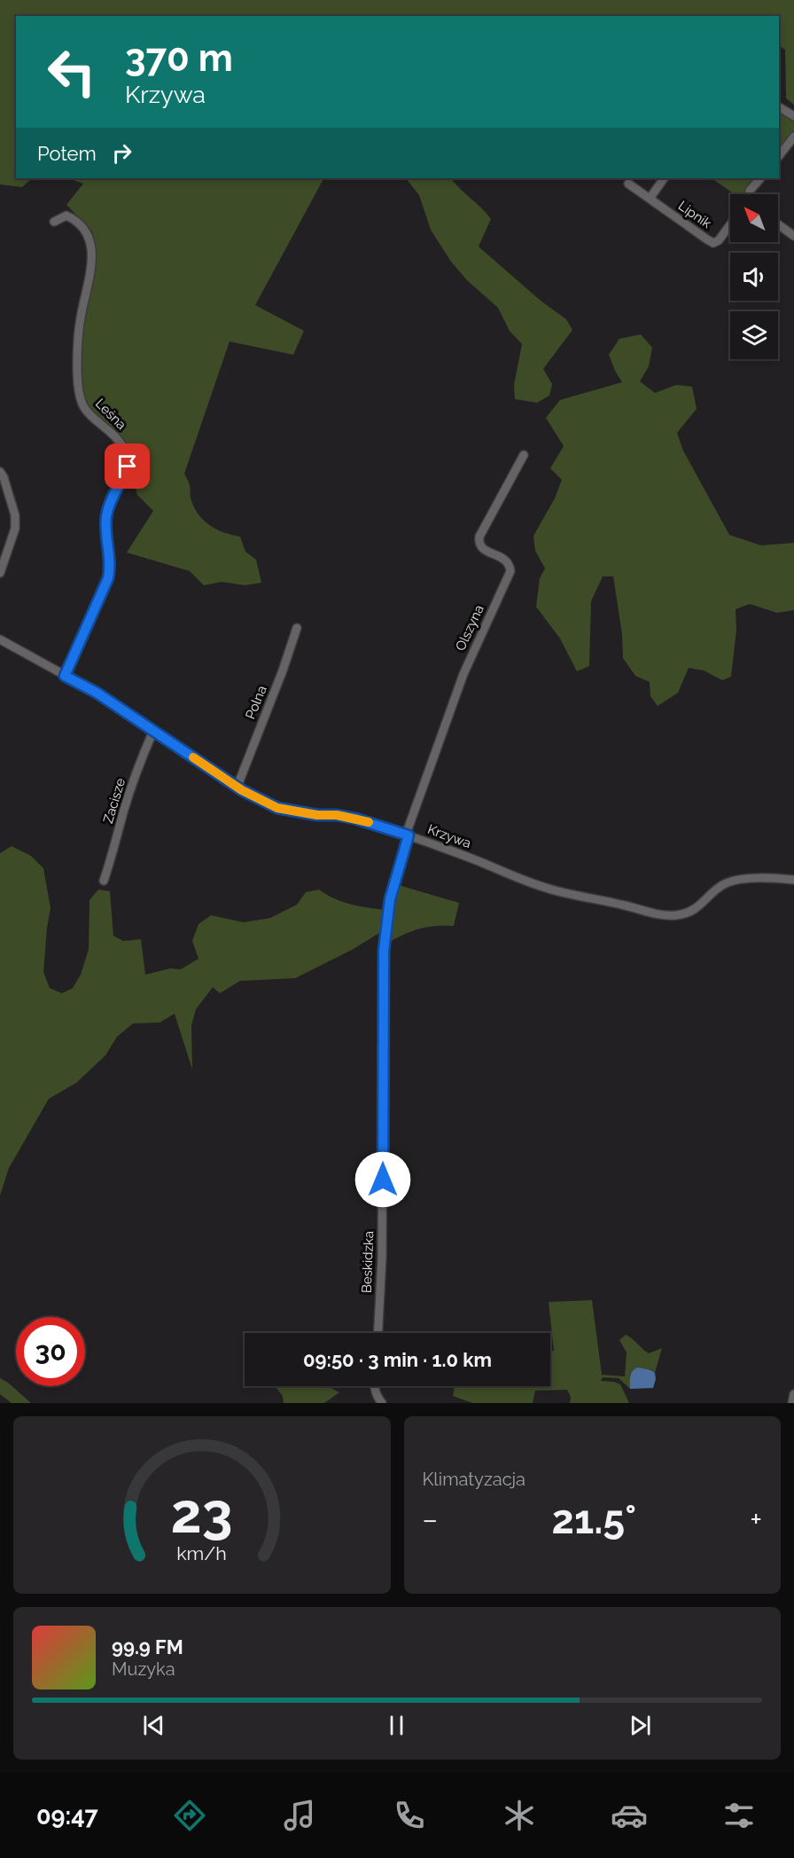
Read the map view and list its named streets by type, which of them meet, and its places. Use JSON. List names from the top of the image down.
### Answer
{
  "streets": {
    "street": [
      "Lipnik",
      "Leśna",
      "Olszyna",
      "Polna",
      "Zacisze",
      "Krzywa",
      "Beskidzka"
    ]
  },
  "crossings": [
    ["Leśna", "Krzywa"],
    ["Olszyna", "Krzywa"],
    ["Olszyna", "Beskidzka"],
    ["Polna", "Krzywa"],
    ["Zacisze", "Krzywa"],
    ["Krzywa", "Beskidzka"]
  ],
  "north": "top left",
  "page": {
    "turn": ["370 m", "Krzywa"],
    "then": "Potem",
    "limit": "30",
    "trip": "09:50 · 3 min · 1.0 km",
    "tile": "Klimatyzacja",
    "heat": ["−", "21.5°", "+"],
    "song": ["99.9 FM", "Muzyka"],
    "tabs": "09:47",
    "gauge": ["23", "km/h"]
  }
}
